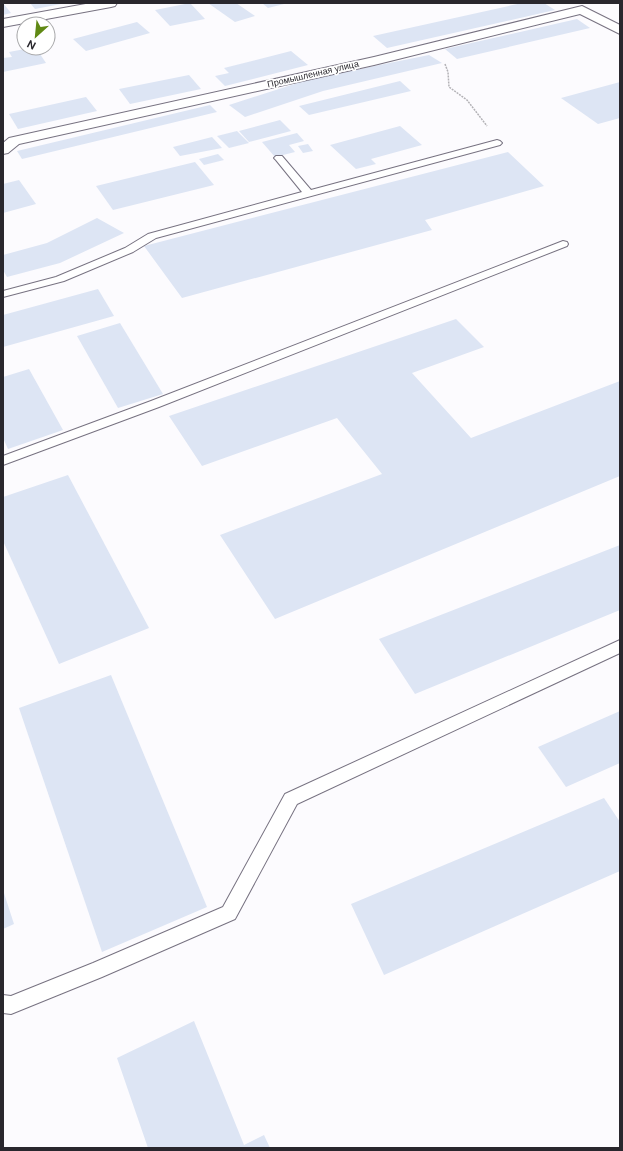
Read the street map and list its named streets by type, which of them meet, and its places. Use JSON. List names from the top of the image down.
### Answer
{
  "streets": {
    "street": ["Промышленная улица"]
  },
  "north": "bottom left"
}
